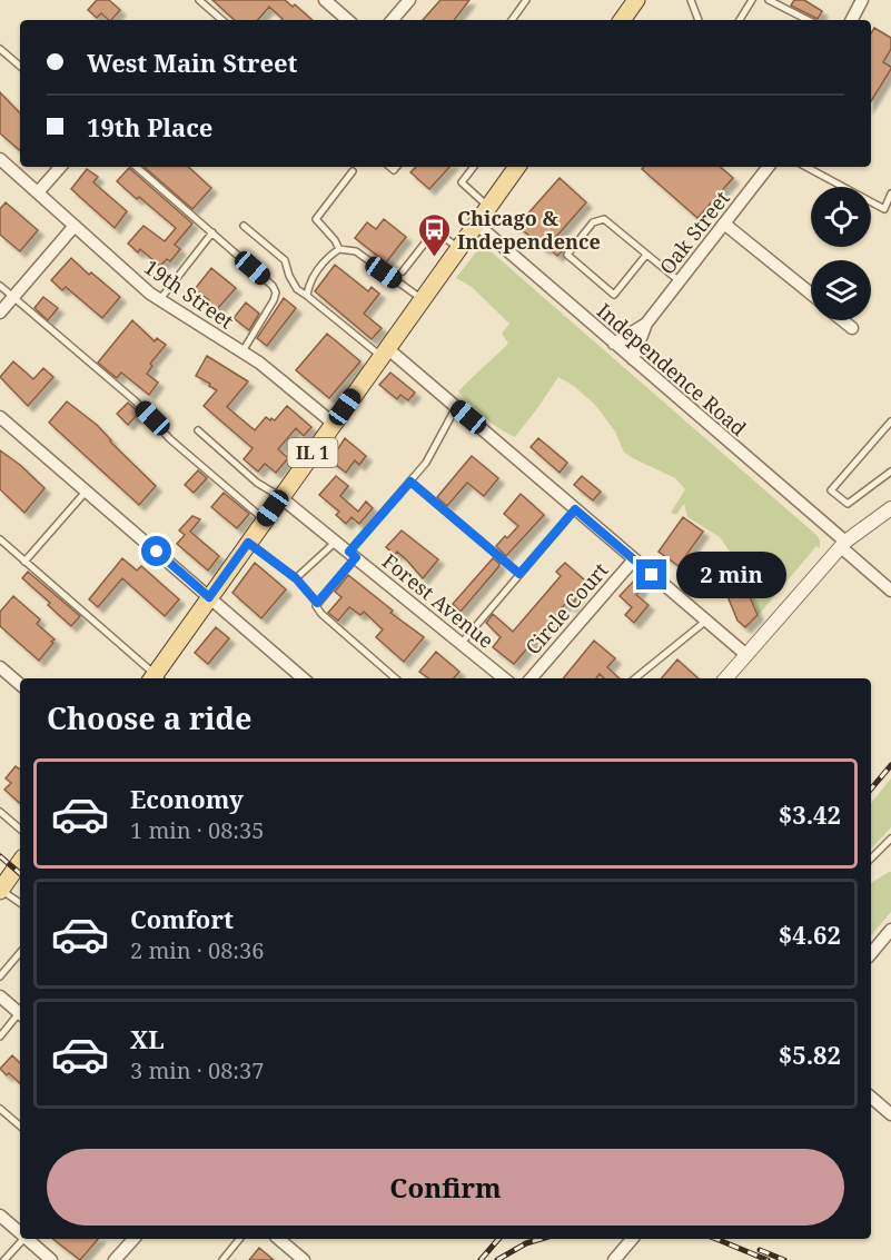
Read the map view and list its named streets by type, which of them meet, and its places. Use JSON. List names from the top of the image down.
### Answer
{
  "streets": {
    "main road": ["IL 1"],
    "street": [
      "Oak Street",
      "19th Street",
      "Independence Road",
      "Forest Avenue",
      "Circle Court"
    ]
  },
  "crossings": [
    ["Oak Street", "Independence Road"],
    ["19th Street", "IL 1"],
    ["Independence Road", "IL 1"],
    ["IL 1", "Forest Avenue"]
  ],
  "places": {
    "bus stop": ["Chicago & Independence"]
  },
  "page": {
    "banner": ["West Main Street", "19th Place"],
    "bubble": "2 min",
    "heading": "Choose a ride",
    "list": [
      {
        "name": "Economy",
        "note": "1 min · 08:35",
        "value": "$3.42"
      },
      {
        "name": "Comfort",
        "note": "2 min · 08:36",
        "value": "$4.62"
      },
      {
        "name": "XL",
        "note": "3 min · 08:37",
        "value": "$5.82"
      }
    ],
    "buttons": "Confirm"
  }
}
